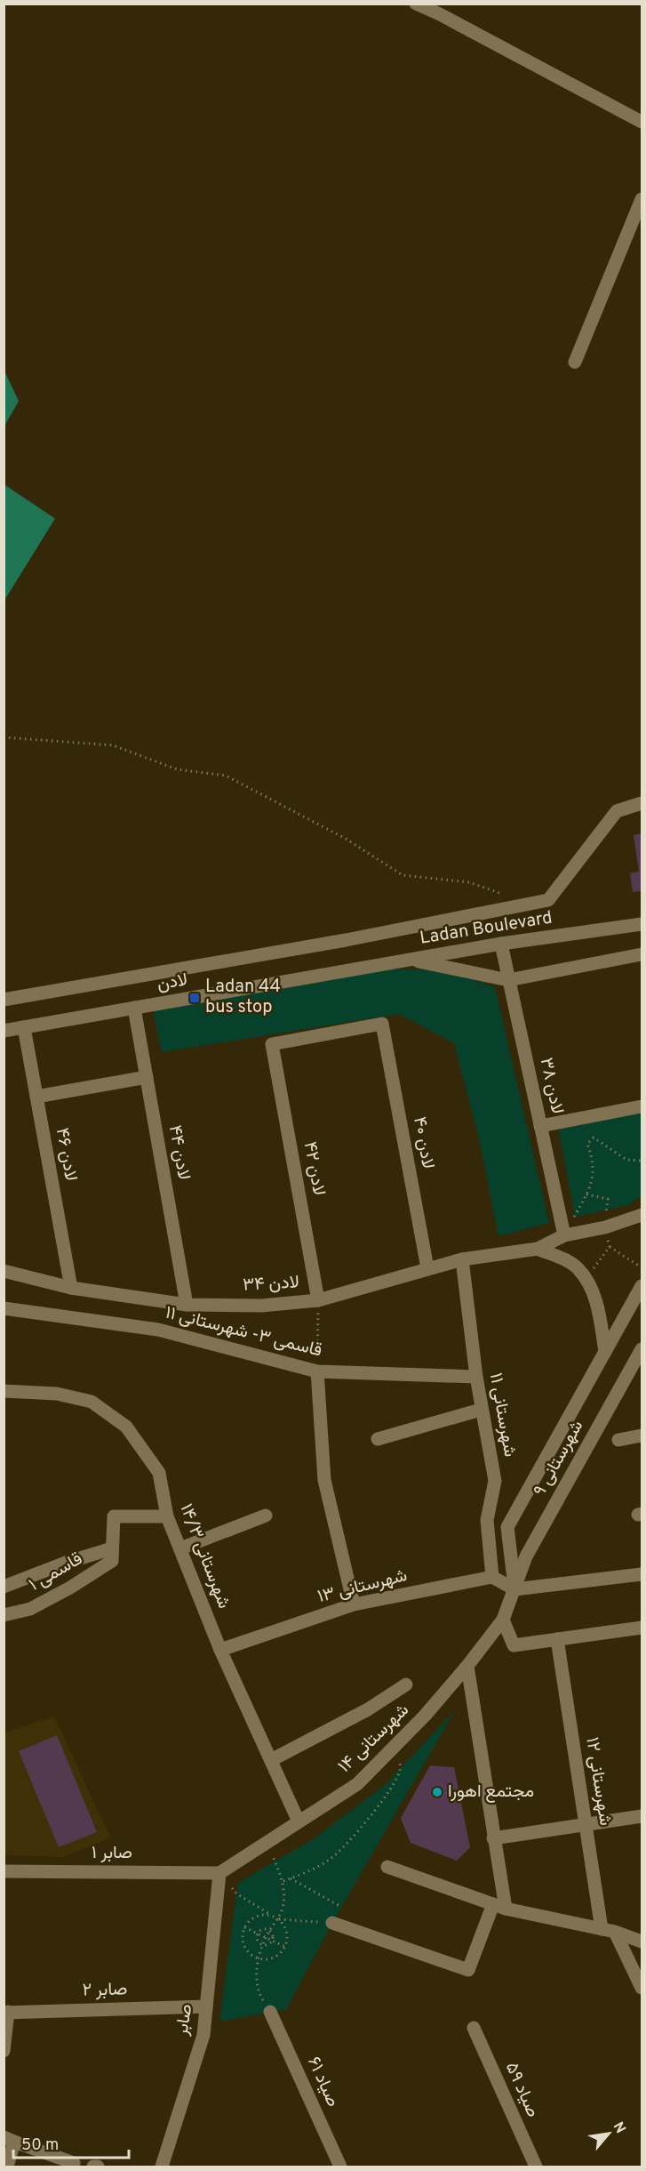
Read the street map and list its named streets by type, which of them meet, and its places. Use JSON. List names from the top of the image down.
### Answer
{
  "streets": {
    "street": [
      "Ladan Boulevard",
      "لادن",
      "لادن ۳۸",
      "لادن ۴۰",
      "لادن ۴۴",
      "لادن ۴۶",
      "لادن ۴۲",
      "لادن ۳۴",
      "قاسمی ۳- شهرستانی ۱۱",
      "شهرستانی ۱۱",
      "شهرستانی ۹",
      "شهرستانی ۱۴/۳",
      "قاسمی ۱",
      "شهرستانی ۱۳",
      "شهرستانی ۱۴",
      "شهرستانی ۱۲",
      "صابر ۱",
      "صابر ۲",
      "صابر",
      "صیاد ۶۱",
      "صیاد ۵۹"
    ]
  },
  "crossings": [
    ["Ladan Boulevard", "لادن"],
    ["Ladan Boulevard", "لادن ۳۸"],
    ["لادن", "لادن ۴۴"],
    ["لادن", "لادن ۴۶"],
    ["لادن ۴۰", "لادن ۴۲"],
    ["لادن ۴۰", "لادن ۳۴"],
    ["لادن ۴۴", "لادن ۳۴"],
    ["لادن ۴۶", "لادن ۳۴"],
    ["لادن ۴۲", "لادن ۳۴"],
    ["لادن ۳۴", "شهرستانی ۱۱"],
    ["قاسمی ۳- شهرستانی ۱۱", "شهرستانی ۱۱"],
    ["شهرستانی ۱۱", "شهرستانی ۱۳"],
    ["شهرستانی ۹", "شهرستانی ۱۴"],
    ["شهرستانی ۱۴/۳", "شهرستانی ۱۳"],
    ["شهرستانی ۱۴/۳", "شهرستانی ۱۴"],
    ["شهرستانی ۱۴", "صابر ۱"],
    ["شهرستانی ۱۴", "صابر"],
    ["صابر ۱", "صابر"],
    ["صابر ۲", "صابر"]
  ],
  "places": {
    "transit": ["Ladan 44 bus stop"],
    "other": ["مجتمع اهورا"]
  },
  "scale_bar": "50 m",
  "north": "top right"
}
